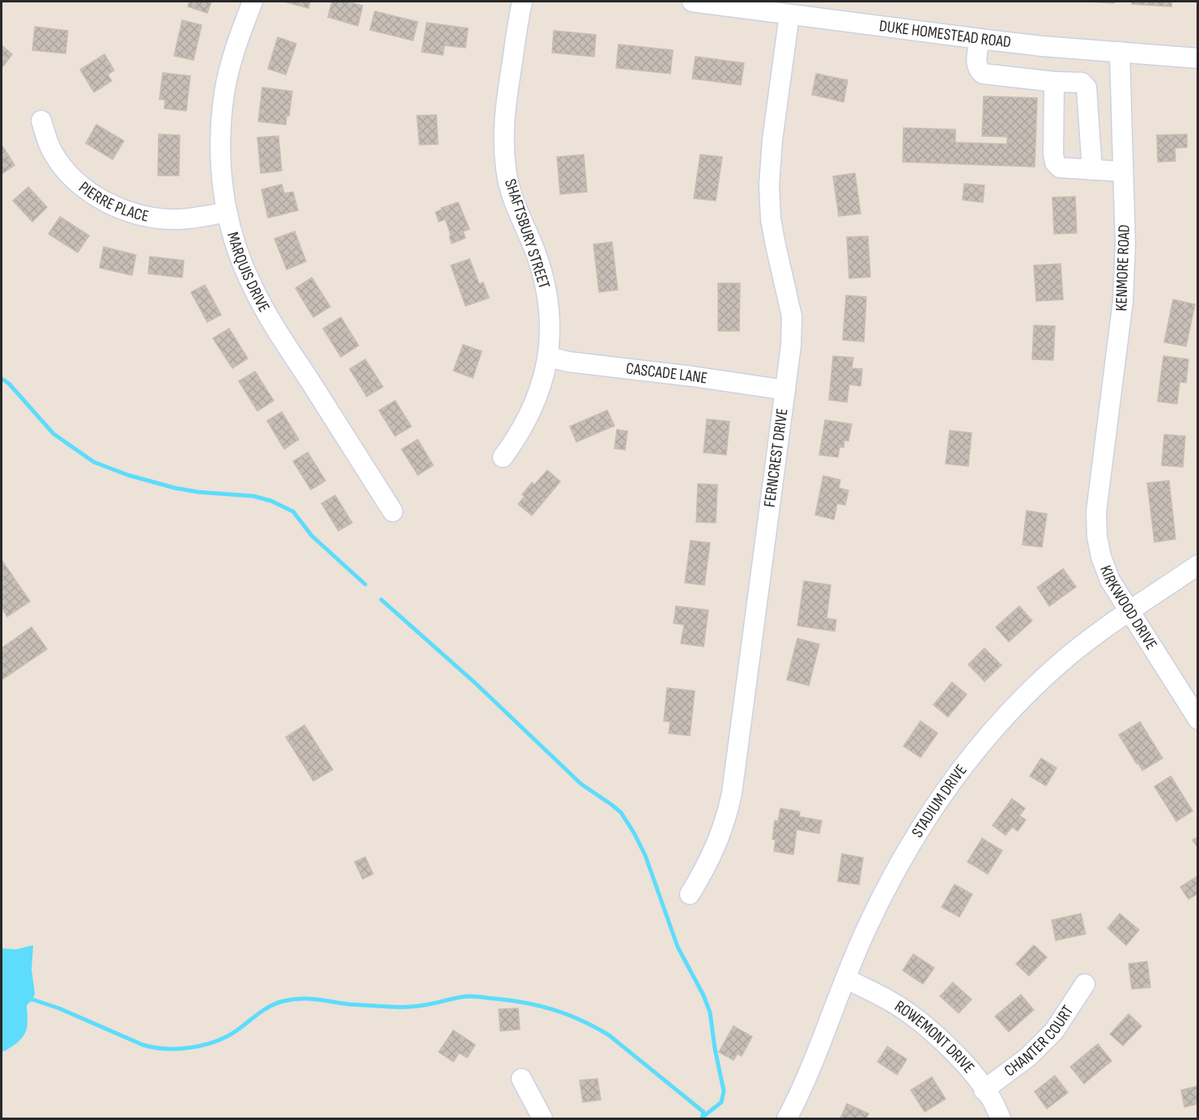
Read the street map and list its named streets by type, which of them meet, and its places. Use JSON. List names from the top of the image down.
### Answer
{
  "streets": {
    "street": [
      "DUKE HOMESTEAD ROAD",
      "PIERRE PLACE",
      "SHAFTSBURY STREET",
      "KENMORE ROAD",
      "MARQUIS DRIVE",
      "CASCADE LANE",
      "FERNCREST DRIVE",
      "KIRKWOOD DRIVE",
      "STADIUM DRIVE",
      "ROWEMONT DRIVE",
      "CHANTER COURT"
    ]
  },
  "crossings": [
    ["DUKE HOMESTEAD ROAD", "KENMORE ROAD"],
    ["DUKE HOMESTEAD ROAD", "FERNCREST DRIVE"],
    ["PIERRE PLACE", "MARQUIS DRIVE"],
    ["SHAFTSBURY STREET", "CASCADE LANE"],
    ["KENMORE ROAD", "KIRKWOOD DRIVE"],
    ["CASCADE LANE", "FERNCREST DRIVE"],
    ["KIRKWOOD DRIVE", "STADIUM DRIVE"],
    ["STADIUM DRIVE", "ROWEMONT DRIVE"],
    ["ROWEMONT DRIVE", "CHANTER COURT"]
  ]
}
